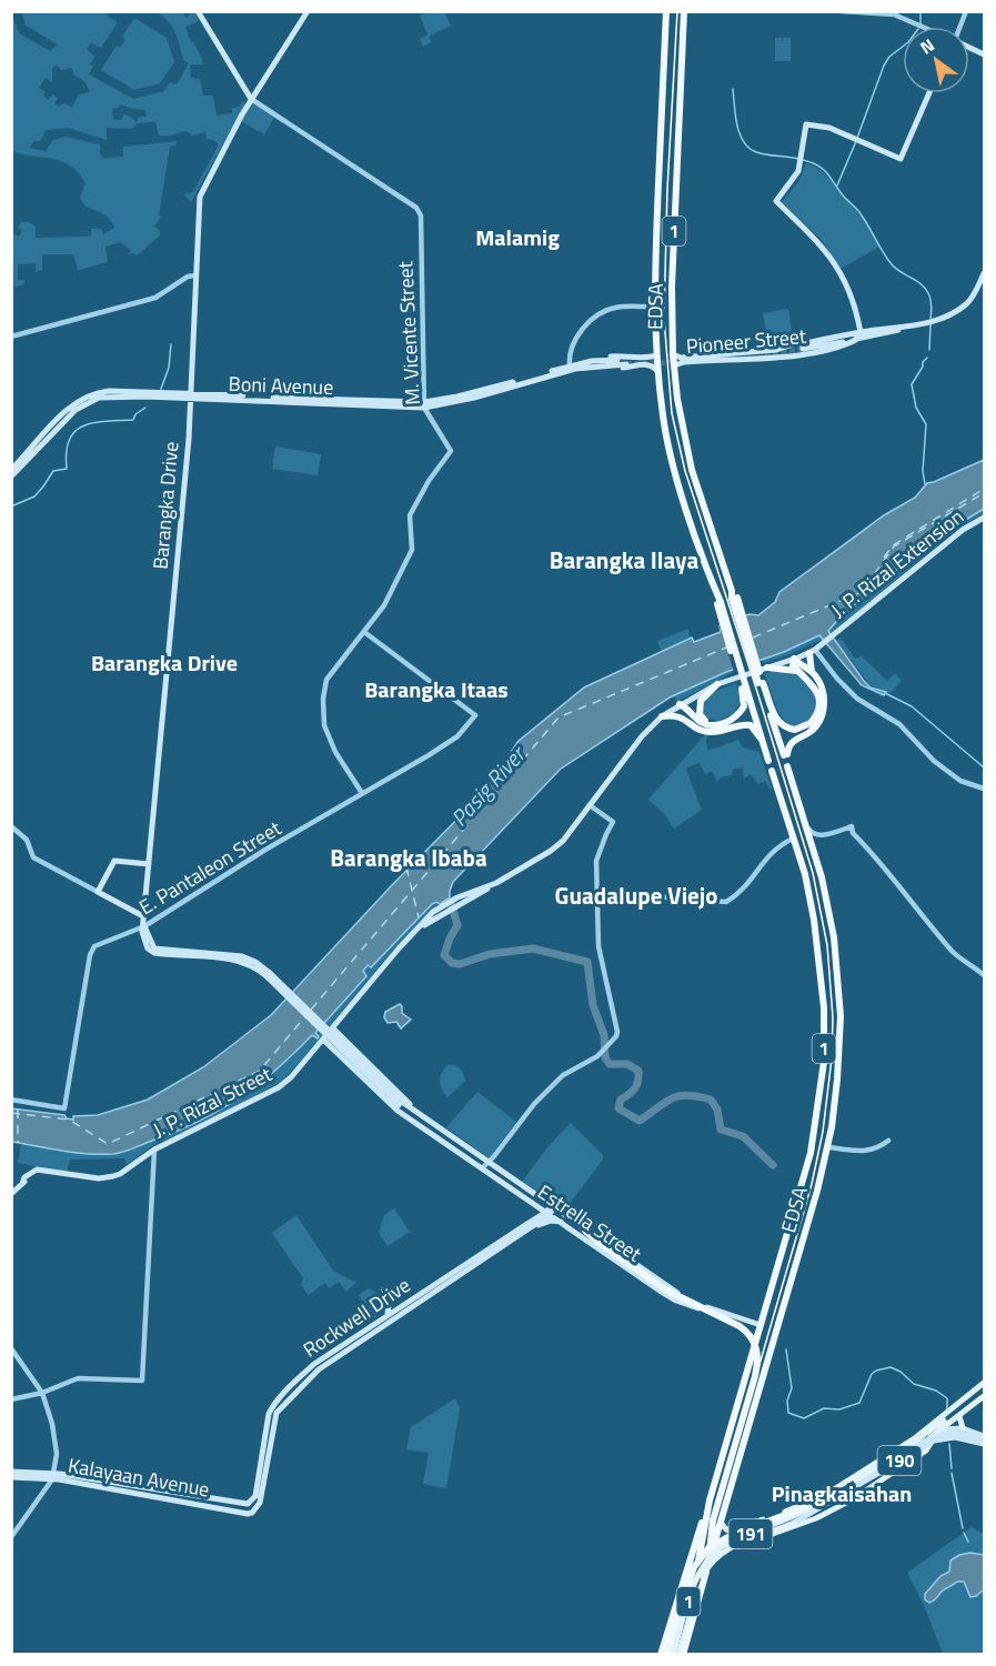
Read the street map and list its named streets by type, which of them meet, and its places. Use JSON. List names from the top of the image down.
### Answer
{
  "streets": {
    "highway": ["1", "EDSA"],
    "main road": [
      "Pioneer Street",
      "Boni Avenue",
      "Barangka Drive",
      "J. P. Rizal Extension",
      "J. P. Rizal Street",
      "Estrella Street",
      "Rockwell Drive",
      "190",
      "Kalayaan Avenue",
      "191"
    ],
    "street": ["M. Vicente Street", "E. Pantaleon Street"]
  },
  "crossings": [
    ["1", "EDSA"],
    ["EDSA", "Pioneer Street"],
    ["EDSA", "Boni Avenue"],
    ["EDSA", "Estrella Street"],
    ["EDSA", "191"],
    ["M. Vicente Street", "Boni Avenue"],
    ["M. Vicente Street", "Barangka Drive"],
    ["M. Vicente Street", "E. Pantaleon Street"],
    ["Boni Avenue", "Barangka Drive"],
    ["Barangka Drive", "E. Pantaleon Street"],
    ["Barangka Drive", "Estrella Street"],
    ["J. P. Rizal Extension", "J. P. Rizal Street"],
    ["J. P. Rizal Street", "Estrella Street"],
    ["Estrella Street", "Rockwell Drive"],
    ["Rockwell Drive", "Kalayaan Avenue"]
  ],
  "districts": [
    "Malamig",
    "Barangka Ilaya",
    "Barangka Drive",
    "Barangka Itaas",
    "Barangka Ibaba",
    "Guadalupe Viejo",
    "Pinagkaisahan"
  ],
  "water": ["Pasig River"],
  "north": "top left"
}
